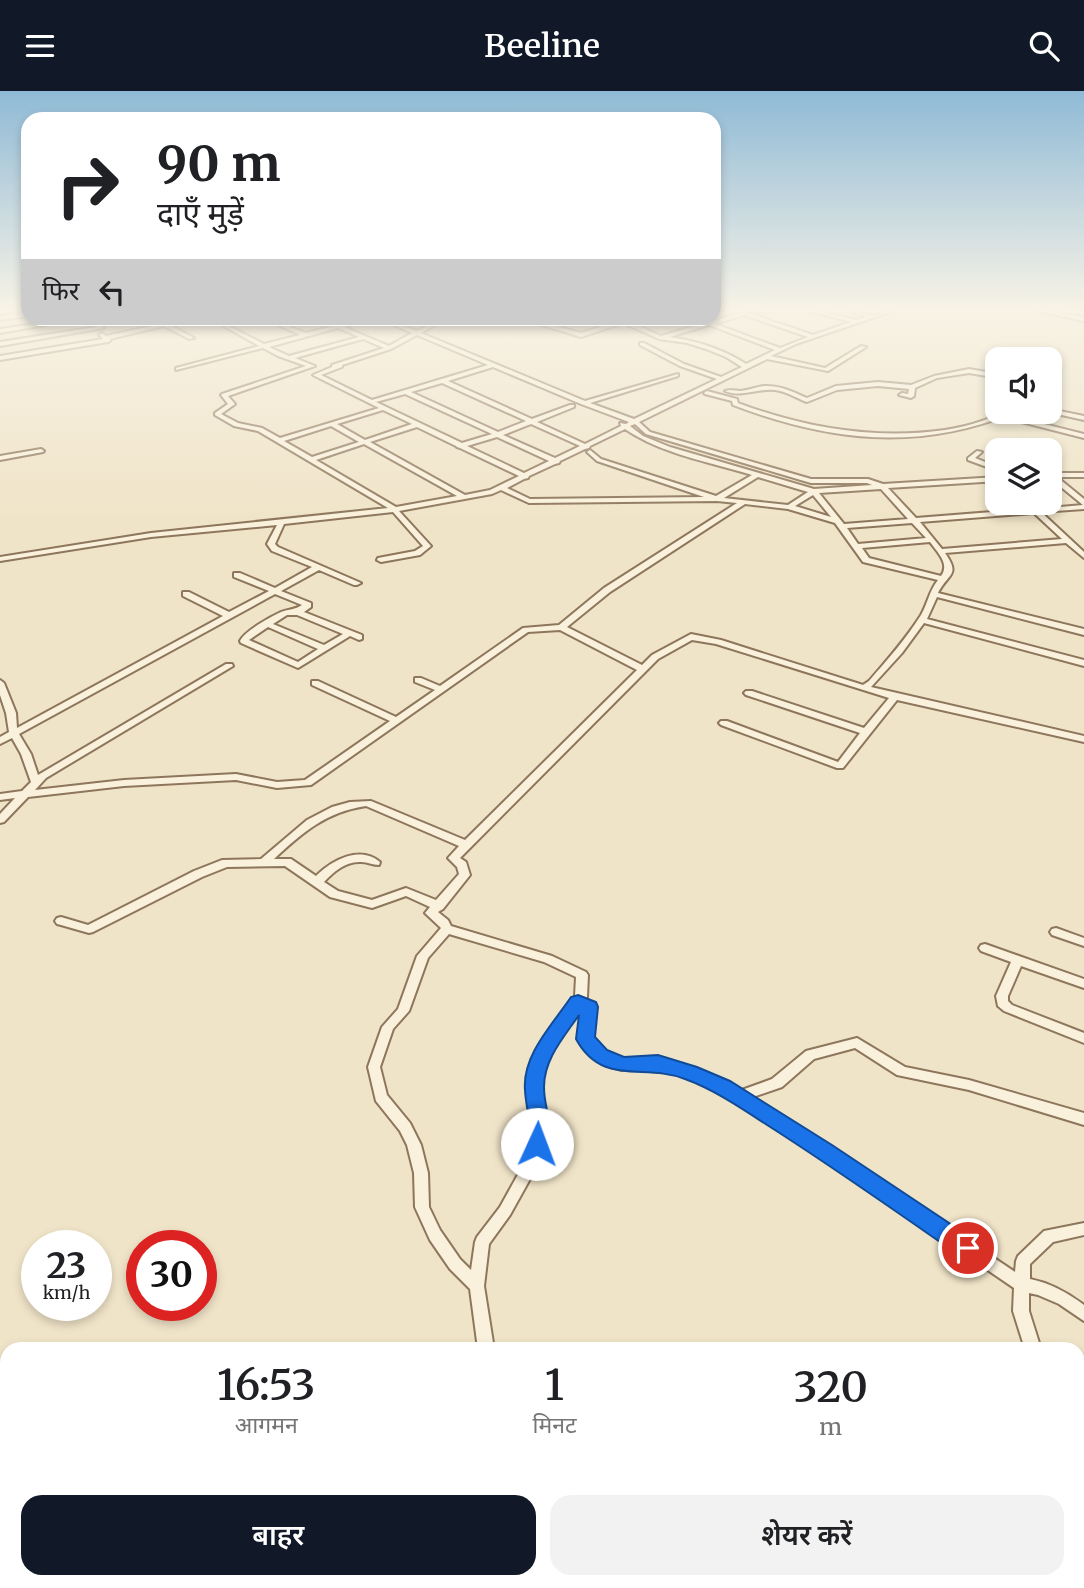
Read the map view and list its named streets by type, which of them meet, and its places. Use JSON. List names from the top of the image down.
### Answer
{
  "page": {
    "header": "Beeline",
    "turn": ["90 m", "दाएँ मुड़ें"],
    "then": "फिर",
    "speed": "23 km/h",
    "limit": "30",
    "eta": [
      "16:53",
      "आगमन",
      "1",
      "मिनट",
      "320",
      "m"
    ],
    "buttons": ["बाहर", "शेयर करें"]
  }
}
